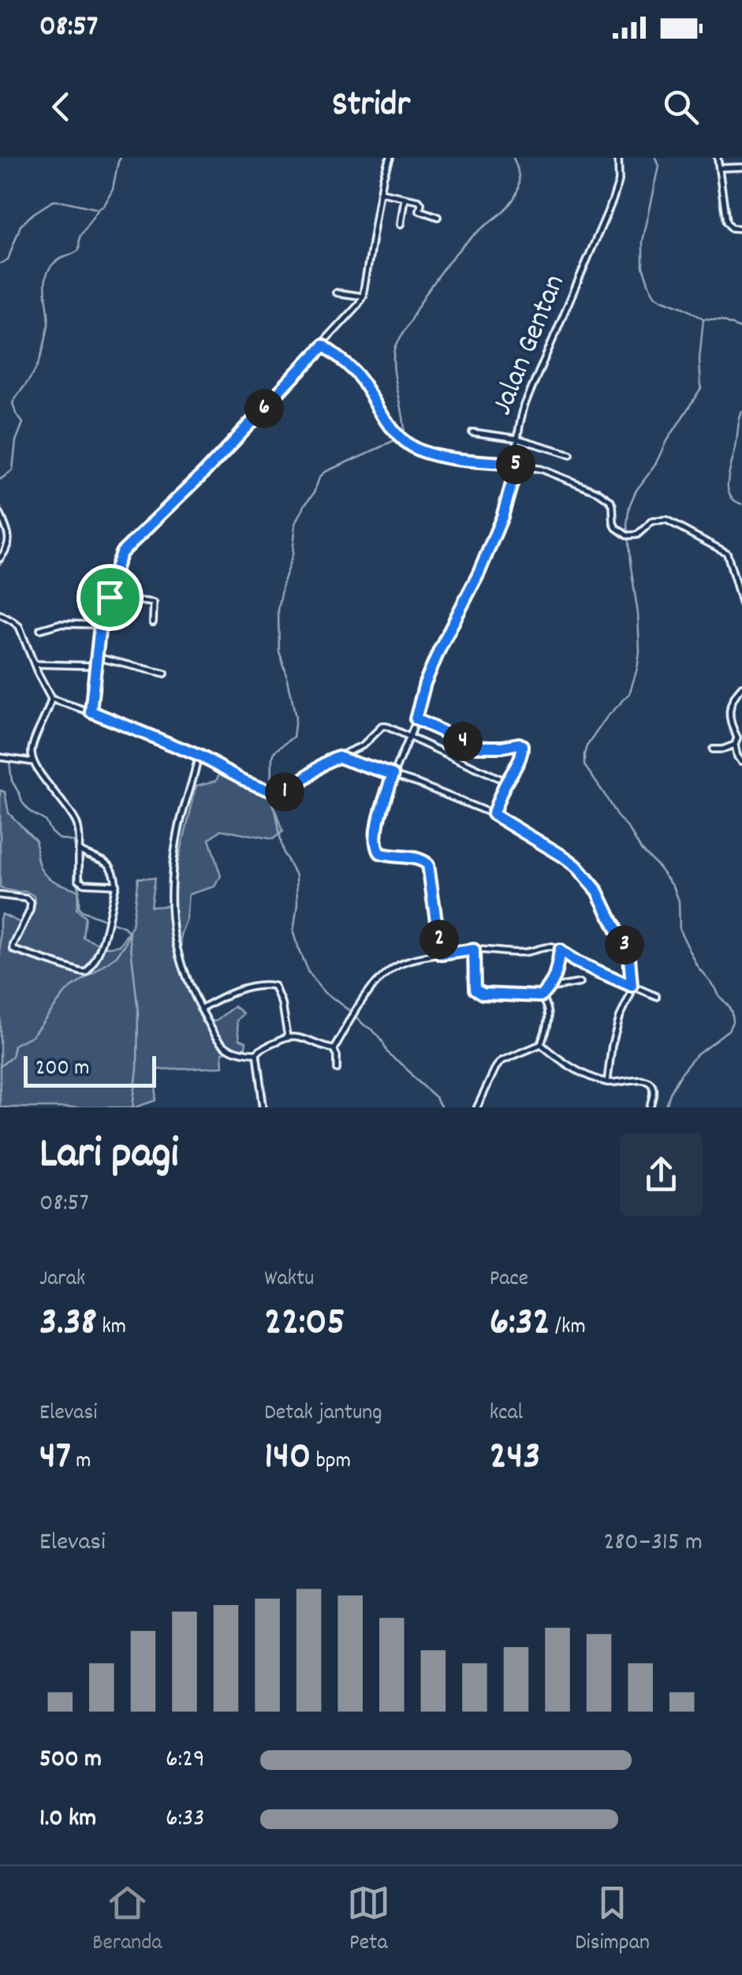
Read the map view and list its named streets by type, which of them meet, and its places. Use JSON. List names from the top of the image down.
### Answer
{
  "streets": {
    "street": ["Jalan Gentan"]
  },
  "scale_bar": "200 m",
  "page": {
    "status": "08:57",
    "header": "Stridr",
    "pins": [
      "6",
      "5",
      "4",
      "1",
      "2",
      "3"
    ],
    "scale": "200 m",
    "heading": ["Lari pagi", "08:57"],
    "stats": [
      ["Jarak", "3.38 km"],
      ["Waktu", "22:05"],
      ["Pace", "6:32 /km"],
      ["Elevasi", "47 m"],
      ["Detak jantung", "140 bpm"],
      ["kcal", "243"]
    ],
    "chart": ["Elevasi", "280–315 m"],
    "list": [
      {
        "name": "500 m",
        "note": "6:29"
      },
      {
        "name": "1.0 km",
        "note": "6:33"
      }
    ],
    "tabs": ["Beranda", "Peta", "Disimpan"]
  }
}
